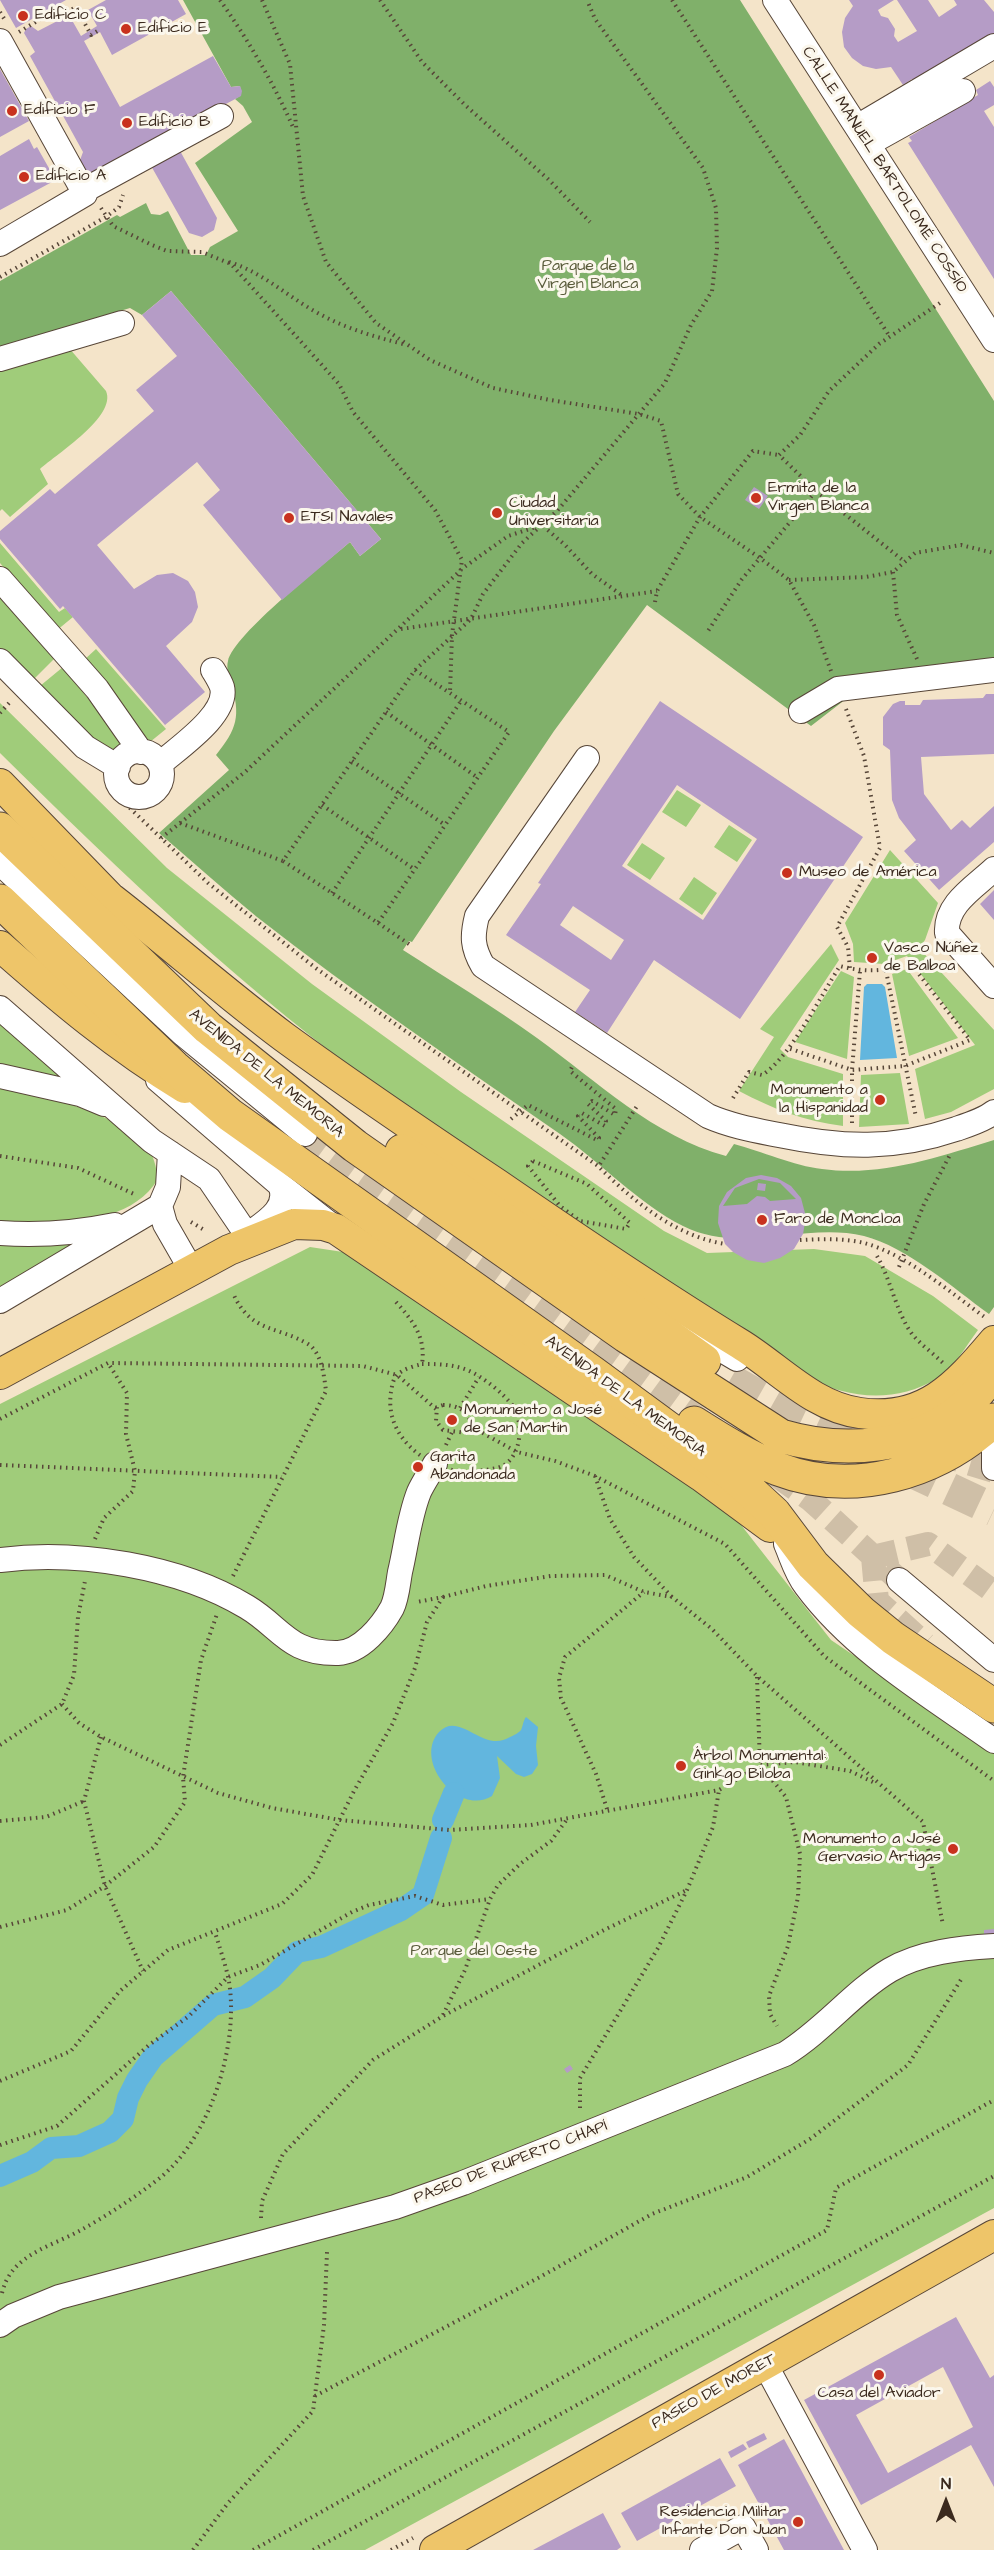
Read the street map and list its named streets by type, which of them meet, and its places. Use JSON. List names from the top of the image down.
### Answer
{
  "streets": {
    "highway": ["AVENIDA DE LA MEMORIA"],
    "main road": ["PASEO DE MORET"],
    "street": ["CALLE MANUEL BARTOLOMÉ COSSÍO", "PASEO DE RUPERTO CHAPÍ"]
  },
  "parks": ["Parque de la Virgen Blanca", "Parque del Oeste"],
  "places": [
    "Edificio C",
    "Edificio E",
    "Edificio F",
    "Edificio B",
    "Edificio A",
    "Ermita de la Virgen Blanca",
    "Ciudad Universitaria",
    "ETSI Navales",
    "Museo de América",
    "Vasco Núñez de Balboa",
    "Monumento a la Hispanidad",
    "Faro de Moncloa",
    "Monumento a José de San Martín",
    "Garita Abandonada",
    "Árbol Monumental: Ginkgo Biloba",
    "Monumento a José Gervasio Artigas",
    "Casa del Aviador",
    "Residencia Militar Infante Don Juan"
  ],
  "north": "top"
}
